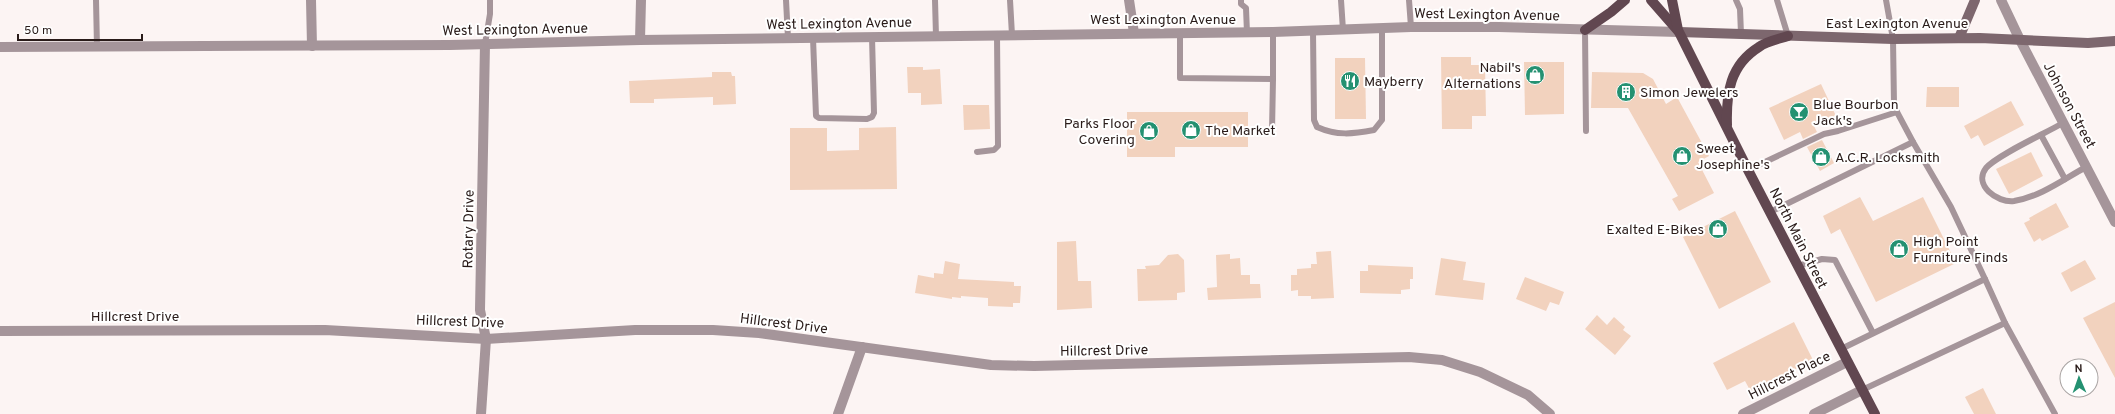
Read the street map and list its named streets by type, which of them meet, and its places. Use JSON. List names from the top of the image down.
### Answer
{
  "streets": {
    "main road": ["East Lexington Avenue", "North Main Street"],
    "street": [
      "West Lexington Avenue",
      "Johnson Street",
      "Rotary Drive",
      "Hillcrest Drive",
      "Hillcrest Place"
    ]
  },
  "crossings": [
    ["West Lexington Avenue", "East Lexington Avenue"],
    ["West Lexington Avenue", "Rotary Drive"],
    ["West Lexington Avenue", "North Main Street"],
    ["East Lexington Avenue", "Johnson Street"],
    ["East Lexington Avenue", "North Main Street"],
    ["Rotary Drive", "Hillcrest Drive"],
    ["North Main Street", "Hillcrest Place"]
  ],
  "places": {
    "shop": [
      "Nabil's Alternations",
      "The Market",
      "Parks Floor Covering",
      "Sweet Josephine's",
      "A.C.R. Locksmith",
      "Exalted E-Bikes",
      "High Point Furniture Finds"
    ],
    "restaurant": ["Mayberry"],
    "building": ["Simon Jewelers"],
    "bar": ["Blue Bourbon Jack's"]
  },
  "scale_bar": "50 m",
  "north": "top"
}
